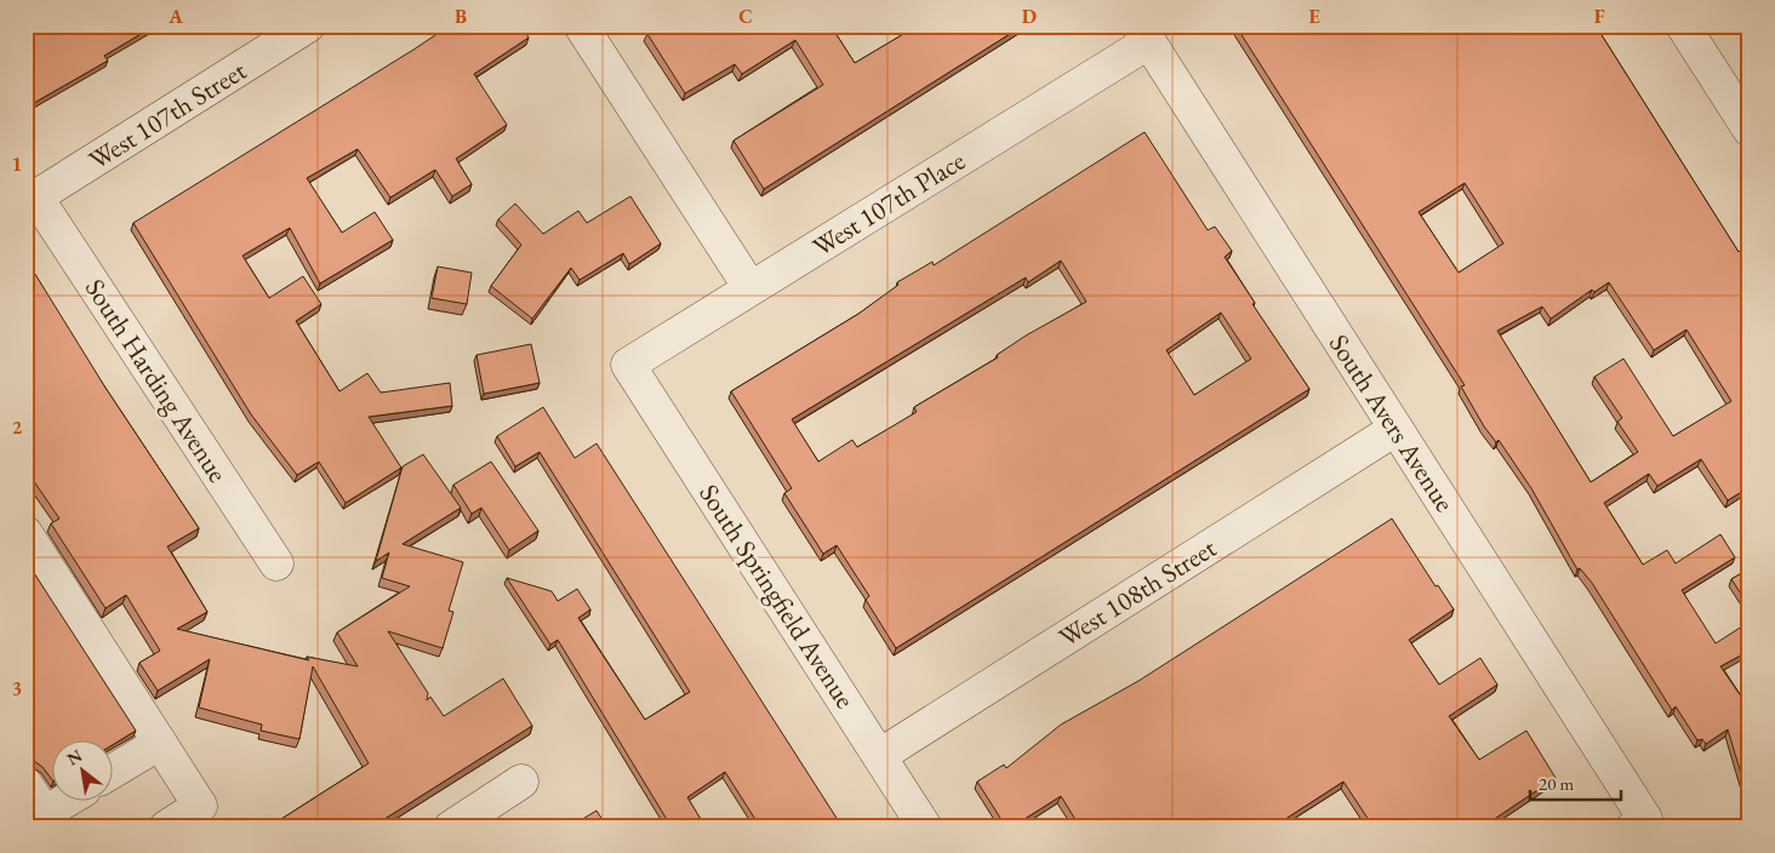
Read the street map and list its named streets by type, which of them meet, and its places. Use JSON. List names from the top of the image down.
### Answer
{
  "streets": {
    "street": [
      "West 107th Street",
      "West 107th Place",
      "South Harding Avenue",
      "South Avers Avenue",
      "West 108th Street",
      "South Springfield Avenue"
    ]
  },
  "crossings": [
    ["West 107th Street", "South Harding Avenue"],
    ["West 107th Place", "South Avers Avenue"],
    ["West 107th Place", "South Springfield Avenue"],
    ["South Avers Avenue", "West 108th Street"],
    ["West 108th Street", "South Springfield Avenue"]
  ],
  "scale_bar": "20 m",
  "north": "top left",
  "grid": {
    "columns": [
      "A",
      "B",
      "C",
      "D",
      "E",
      "F"
    ],
    "rows": ["1", "2", "3"]
  }
}
